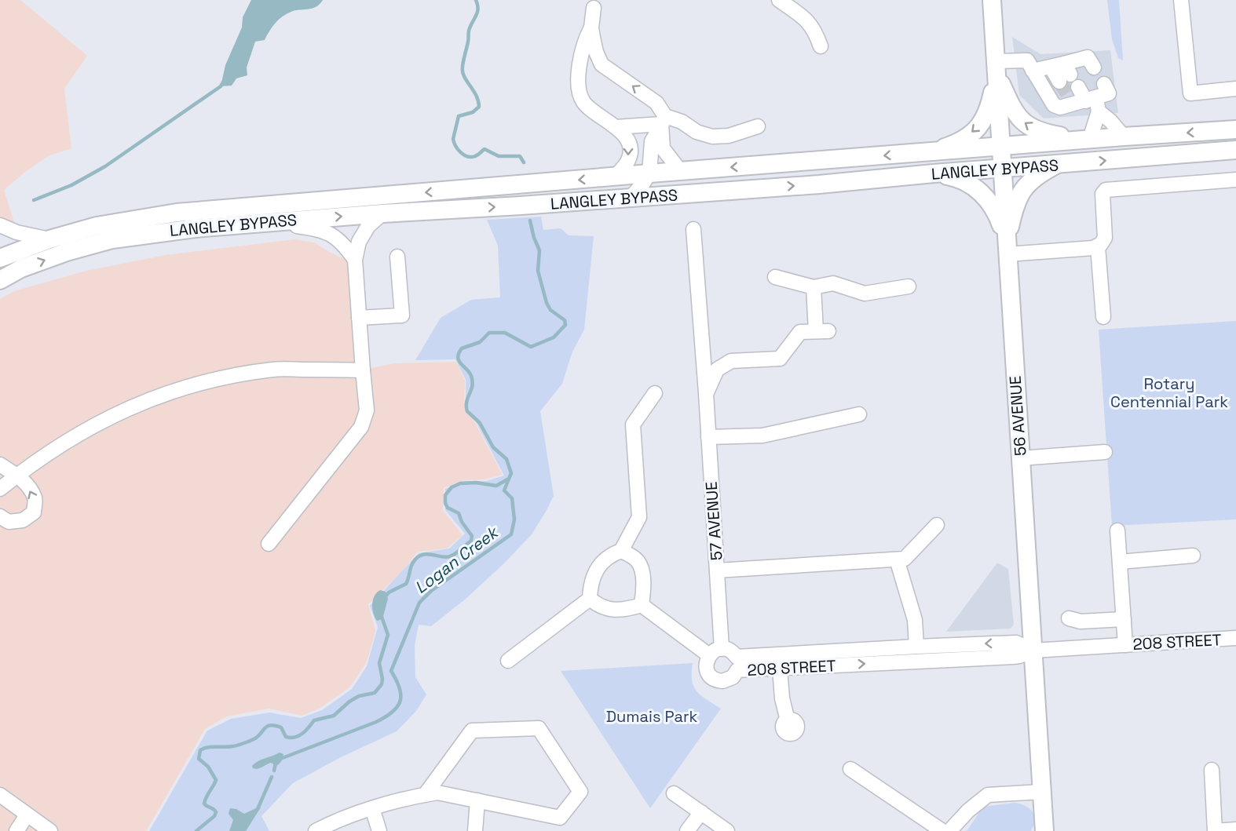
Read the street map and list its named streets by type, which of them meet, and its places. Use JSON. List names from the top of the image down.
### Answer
{
  "streets": {
    "main road": ["LANGLEY BYPASS", "56 AVENUE"],
    "street": ["57 AVENUE", "208 STREET"]
  },
  "crossings": [
    ["LANGLEY BYPASS", "56 AVENUE"],
    ["56 AVENUE", "208 STREET"],
    ["57 AVENUE", "208 STREET"]
  ],
  "water": ["Logan Creek"],
  "parks": ["Rotary Centennial Park", "Dumais Park"]
}
